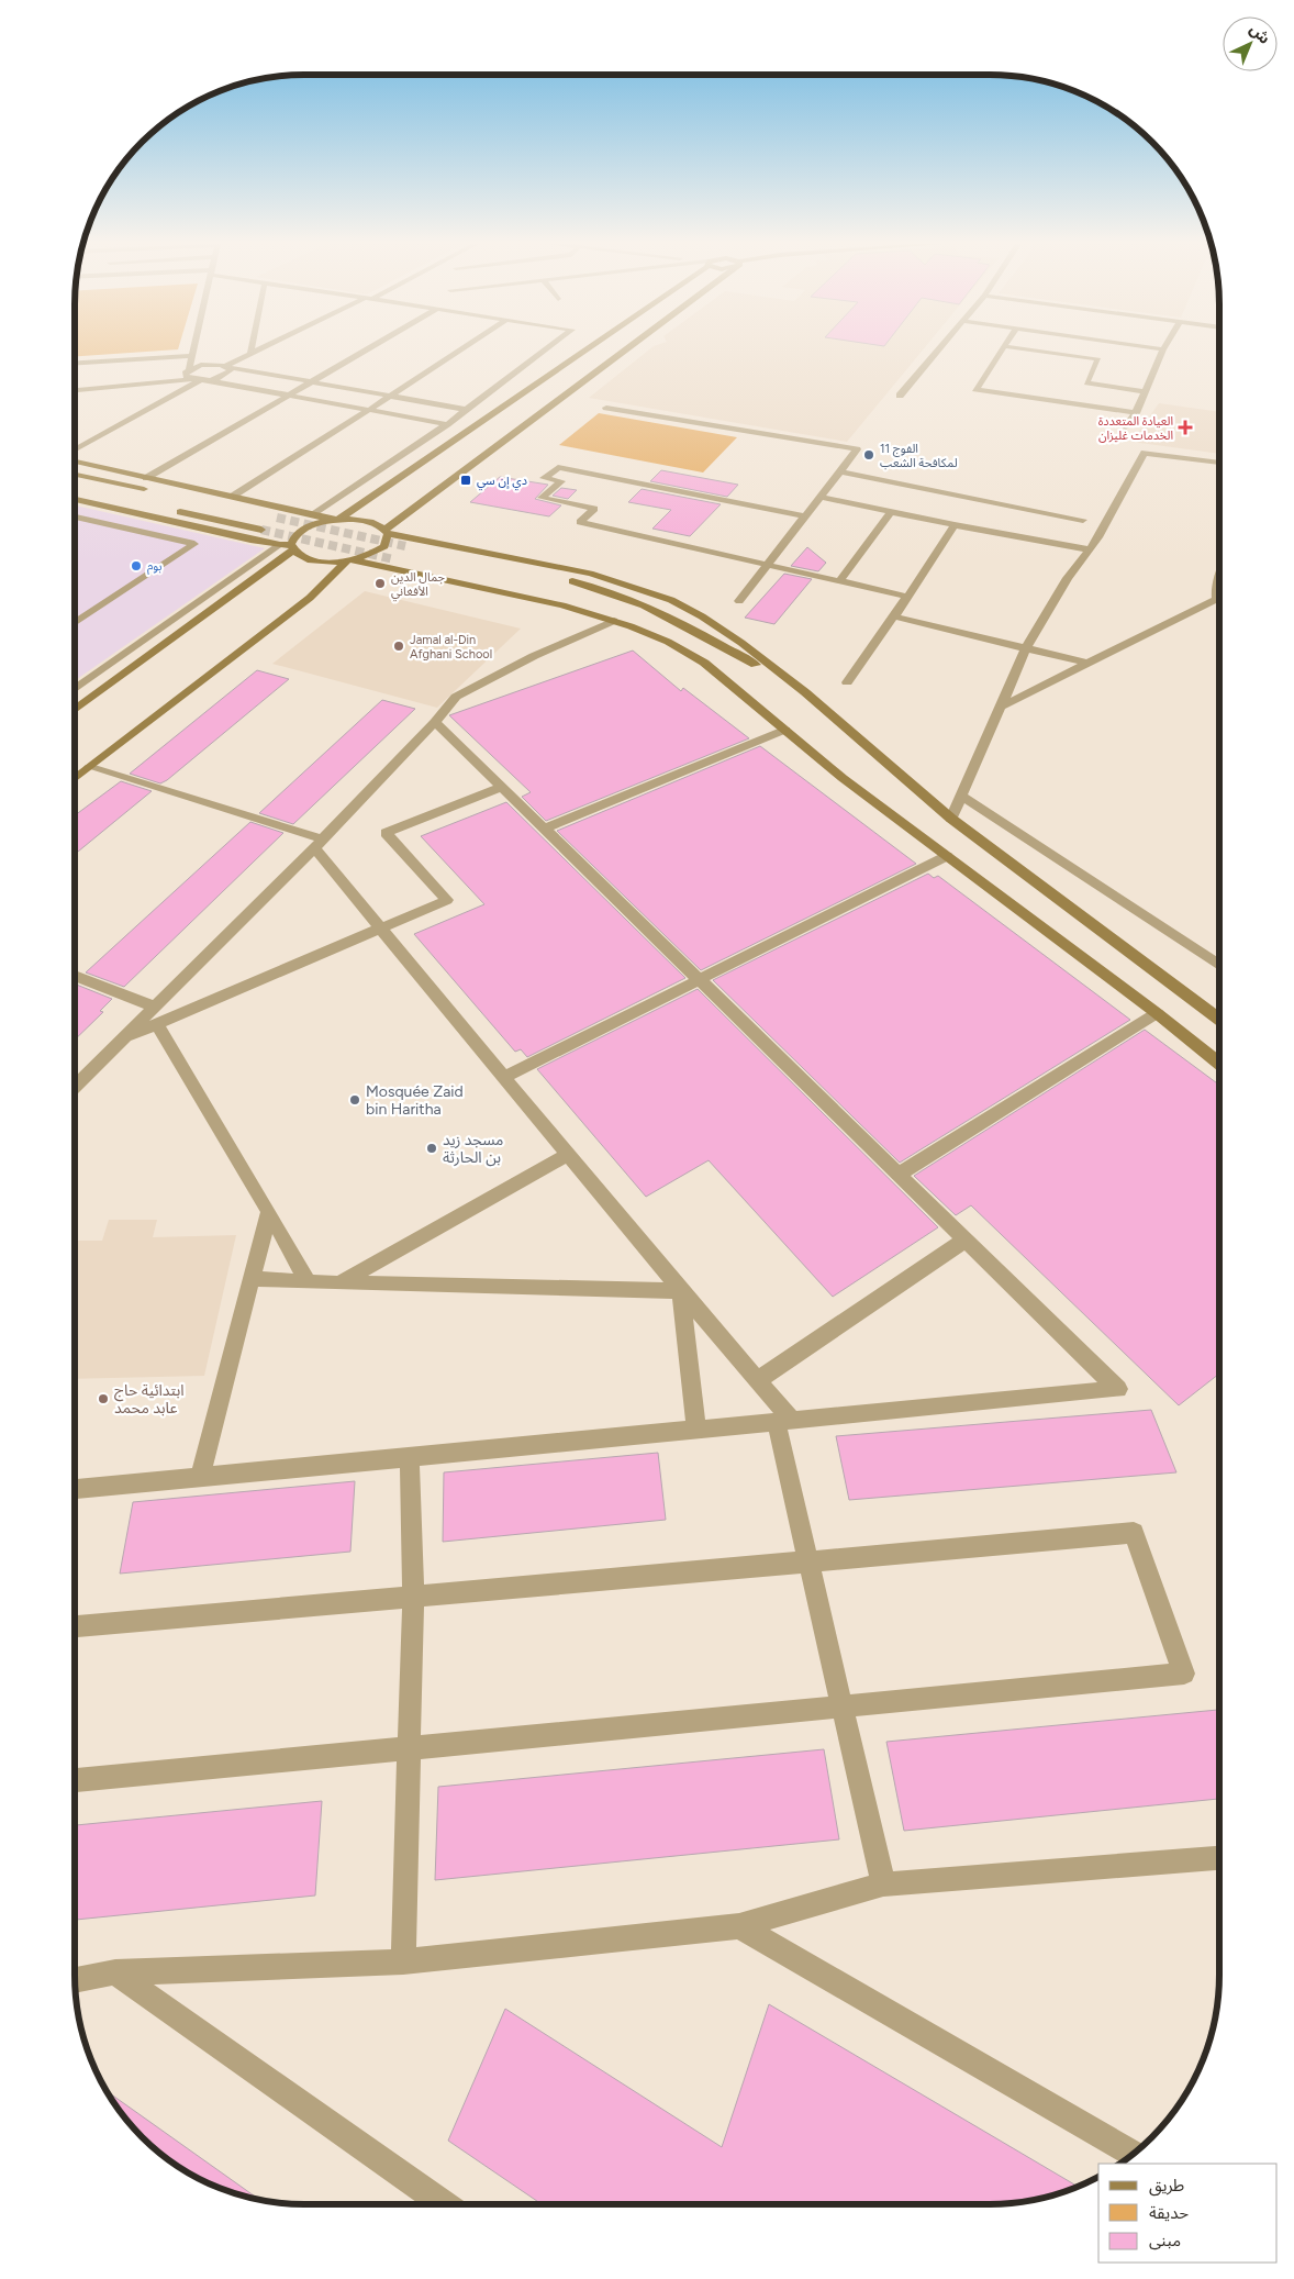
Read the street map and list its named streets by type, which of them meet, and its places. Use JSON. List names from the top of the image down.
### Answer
{
  "places": {
    "health": ["العيادة المتعددة الخدمات غليزان"],
    "other": [
      "الفوج 11 لمكافحة الشعب",
      "بوم",
      "جمال الدين الأفغاني",
      "Jamal al-Din Afghani School",
      "Mosquée Zaid bin Haritha",
      "مسجد زيد بن الحارثة",
      "ابتدائية حاج عابد محمد"
    ],
    "transit": ["دي إن سي"]
  },
  "legend": ["طريق", "حديقة", "مبنى"],
  "north": "top right"
}
